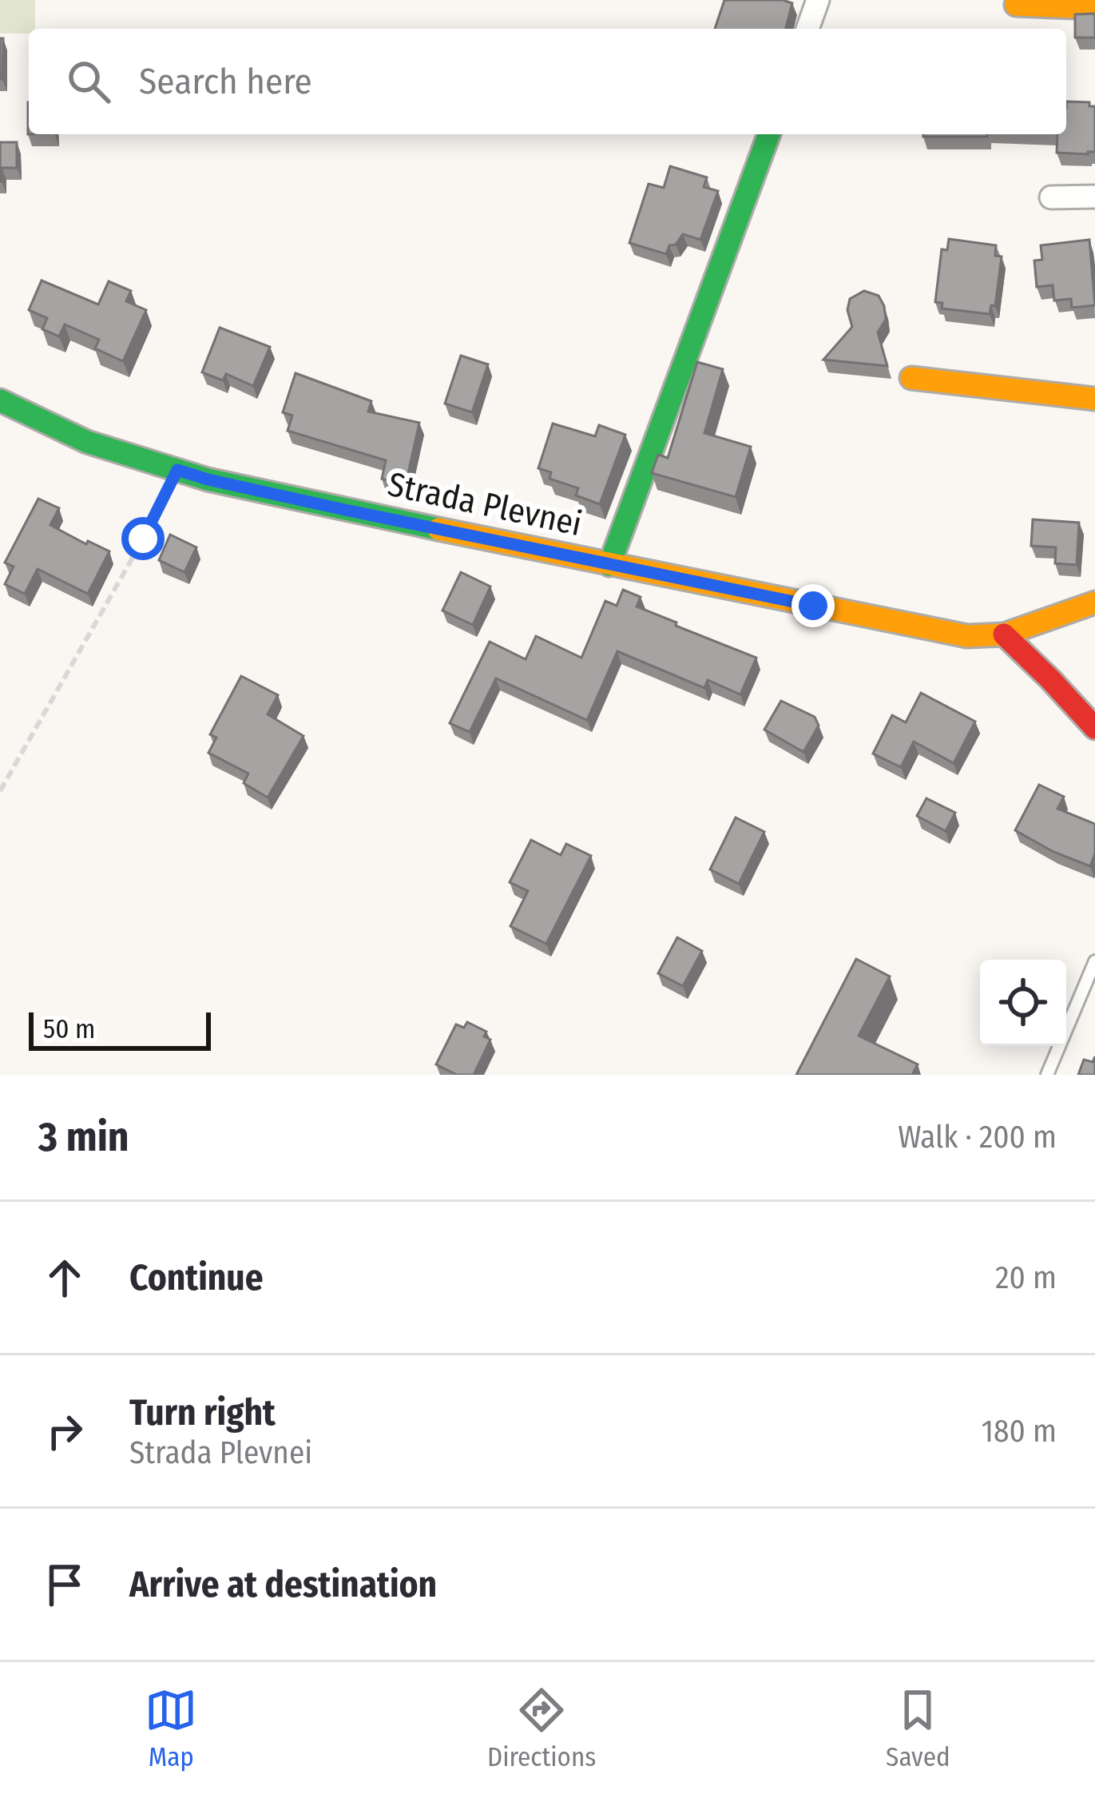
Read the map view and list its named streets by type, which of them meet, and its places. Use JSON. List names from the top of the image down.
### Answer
{
  "streets": {
    "street": ["Strada Plevnei"]
  },
  "scale_bar": "50 m",
  "page": {
    "search": "Search here",
    "scale": "50 m",
    "heading": ["3 min", "Walk · 200 m"],
    "list": [
      ["Continue", "20 m"],
      ["Turn right", "Strada Plevnei", "180 m"],
      "Arrive at destination"
    ],
    "nav": ["Map", "Directions", "Saved"]
  }
}
